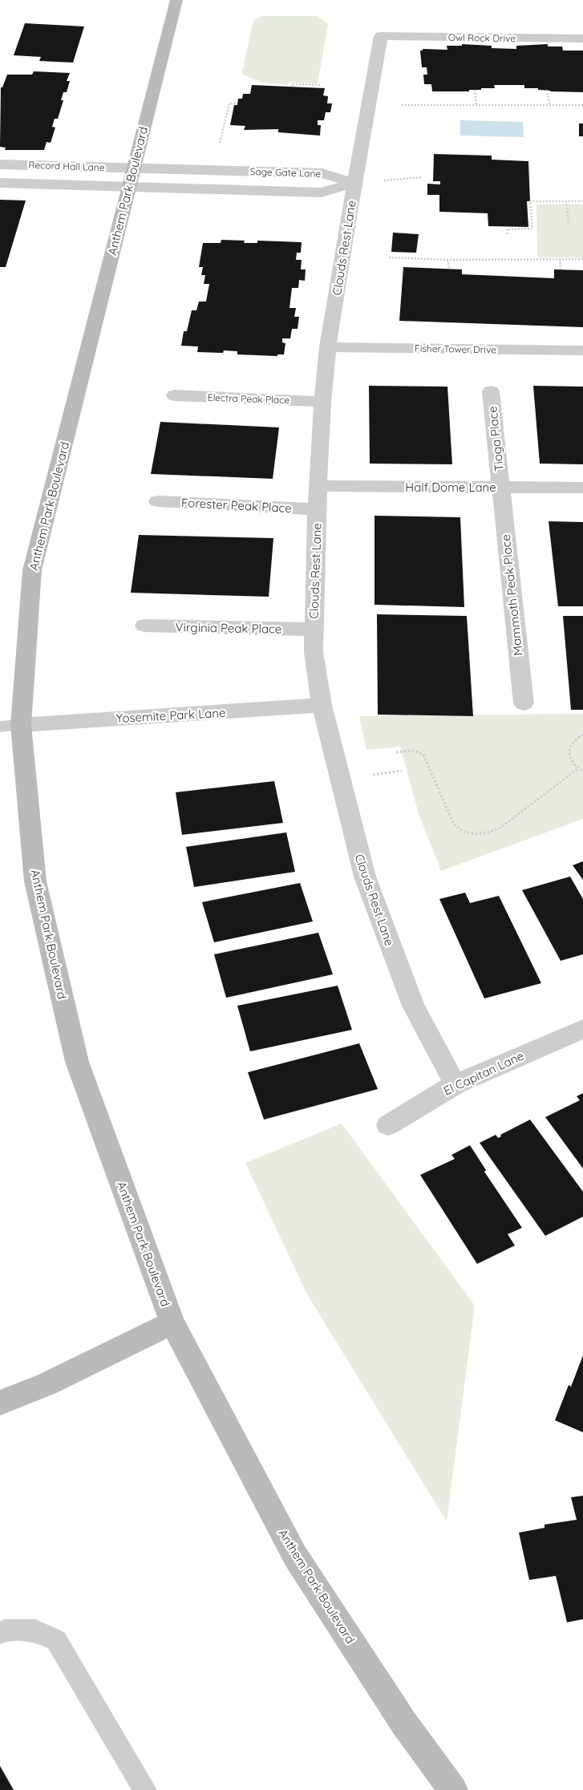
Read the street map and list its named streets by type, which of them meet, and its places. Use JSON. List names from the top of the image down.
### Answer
{
  "streets": {
    "main road": ["Anthem Park Boulevard"],
    "street": [
      "Owl Rock Drive",
      "Record Hall Lane",
      "Sage Gate Lane",
      "Clouds Rest Lane",
      "Fisher Tower Drive",
      "Electra Peak Place",
      "Tioga Place",
      "Half Dome Lane",
      "Forester Peak Place",
      "Mammoth Peak Place",
      "Virginia Peak Place",
      "Yosemite Park Lane",
      "El Capitan Lane"
    ]
  },
  "crossings": [
    ["Owl Rock Drive", "Clouds Rest Lane"],
    ["Record Hall Lane", "Sage Gate Lane"],
    ["Record Hall Lane", "Anthem Park Boulevard"],
    ["Sage Gate Lane", "Anthem Park Boulevard"],
    ["Sage Gate Lane", "Clouds Rest Lane"],
    ["Anthem Park Boulevard", "Yosemite Park Lane"],
    ["Clouds Rest Lane", "Fisher Tower Drive"],
    ["Clouds Rest Lane", "Electra Peak Place"],
    ["Clouds Rest Lane", "Half Dome Lane"],
    ["Clouds Rest Lane", "Forester Peak Place"],
    ["Clouds Rest Lane", "Virginia Peak Place"],
    ["Clouds Rest Lane", "Yosemite Park Lane"],
    ["Clouds Rest Lane", "El Capitan Lane"],
    ["Tioga Place", "Half Dome Lane"],
    ["Tioga Place", "Mammoth Peak Place"],
    ["Half Dome Lane", "Mammoth Peak Place"]
  ]
}
